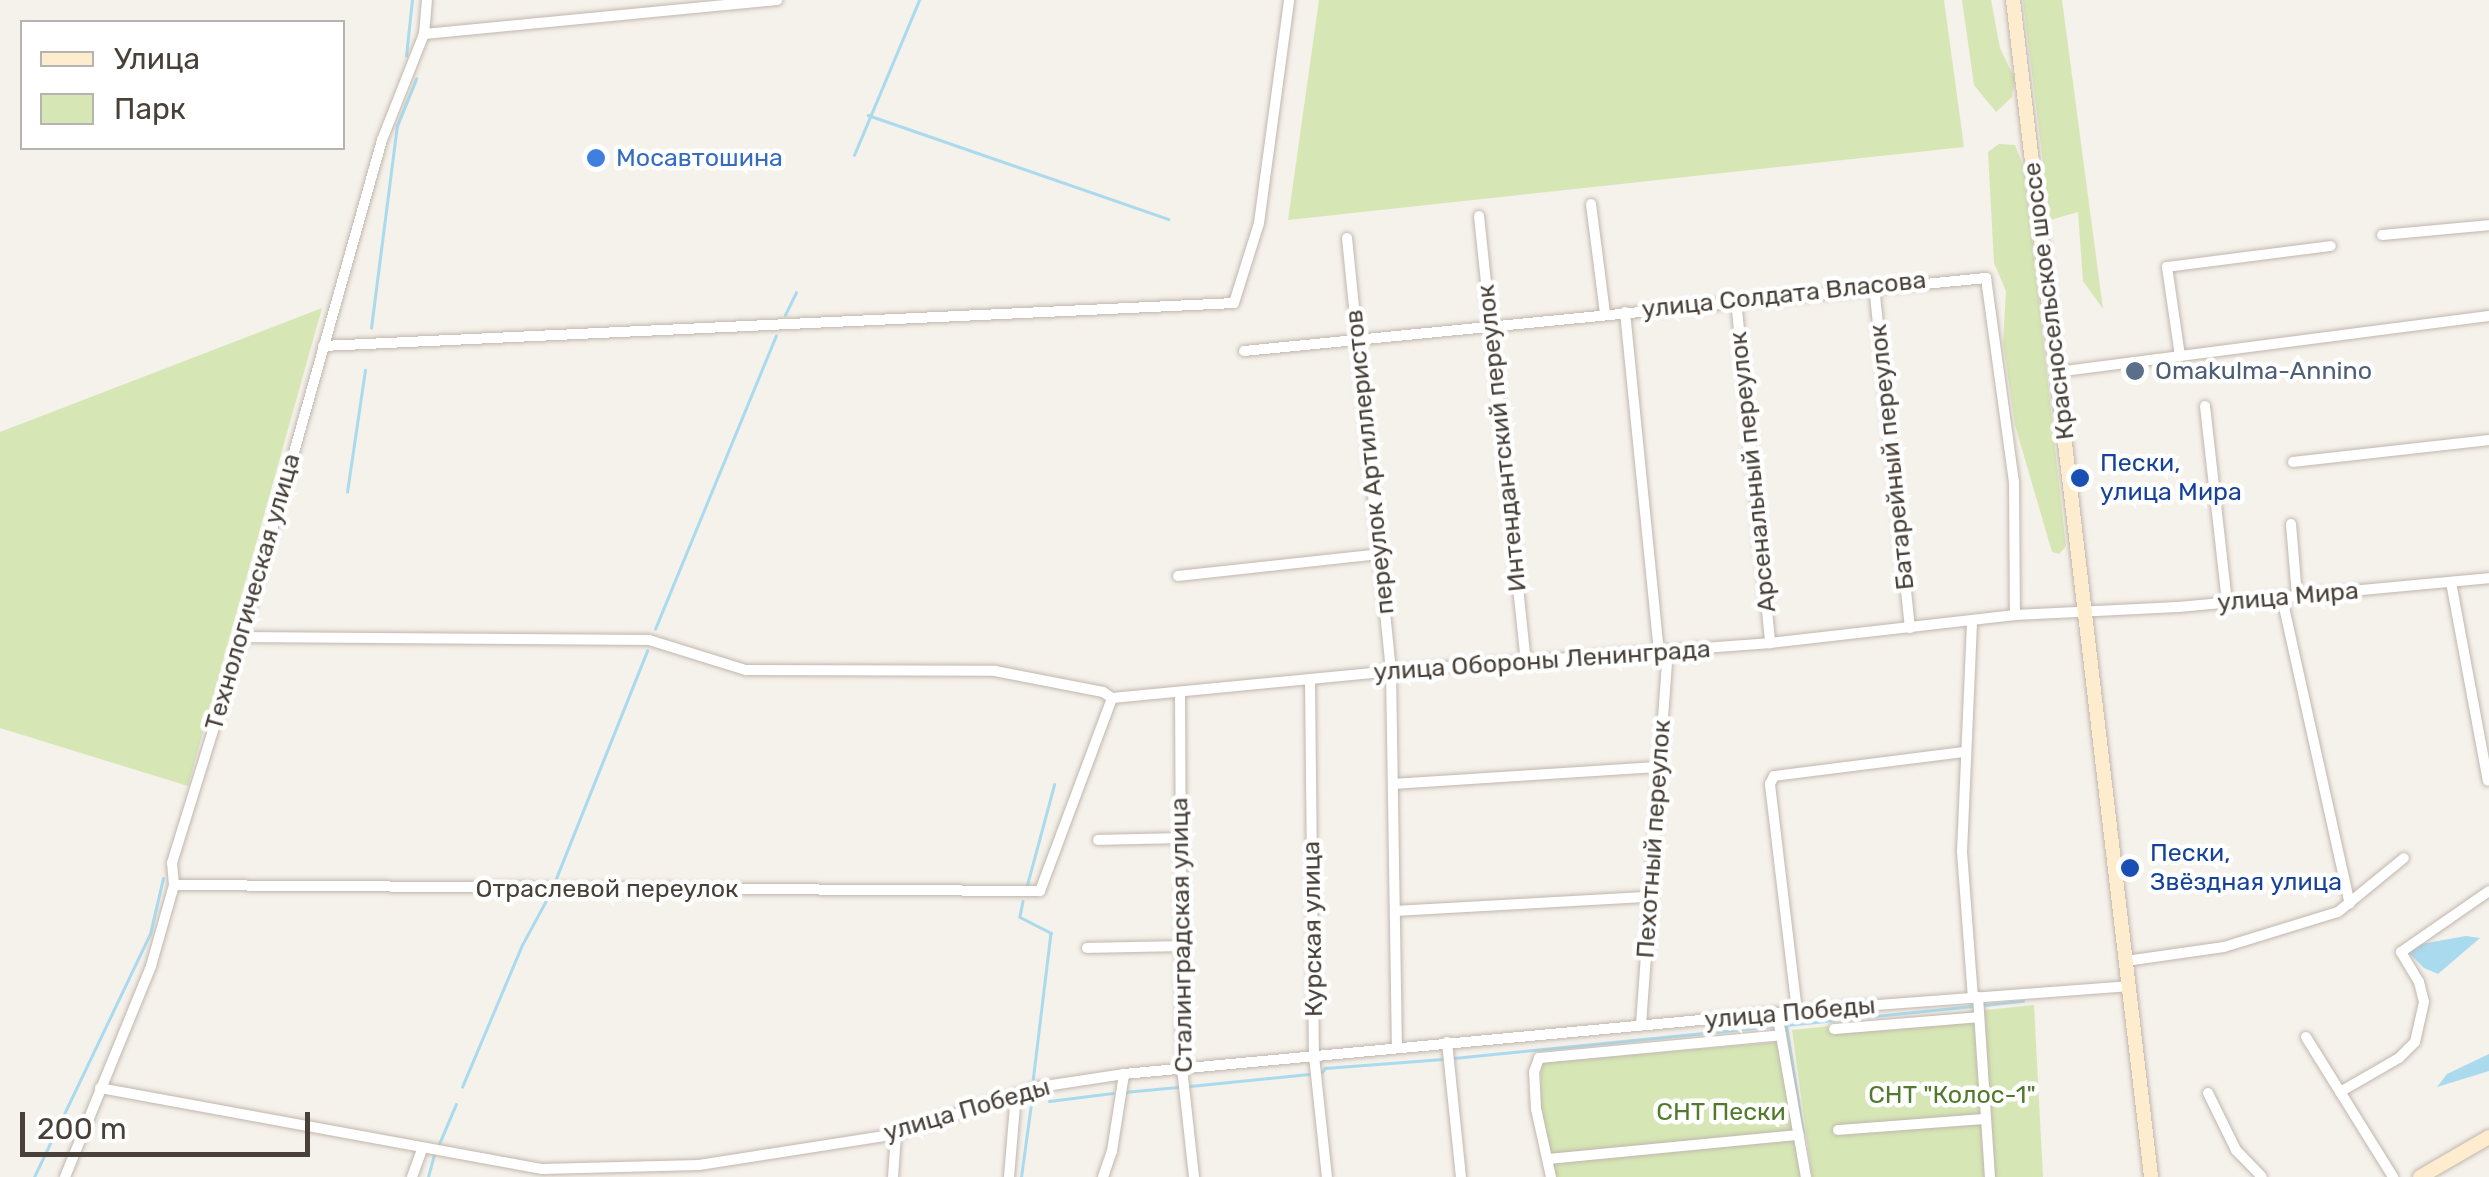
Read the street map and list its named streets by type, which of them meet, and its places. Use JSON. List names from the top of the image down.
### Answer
{
  "streets": {
    "main road": ["Красносельское шоссе"],
    "street": [
      "улица Солдата Власова",
      "Интендантский переулок",
      "Батарейный переулок",
      "переулок Артиллеристов",
      "Арсенальный переулок",
      "Технологическая улица",
      "улица Мира",
      "улица Обороны Ленинграда",
      "Пехотный переулок",
      "Отраслевой переулок",
      "Курская улица",
      "Сталинградская улица",
      "улица Победы"
    ]
  },
  "crossings": [
    ["улица Солдата Власова", "Интендантский переулок"],
    ["улица Солдата Власова", "Батарейный переулок"],
    ["улица Солдата Власова", "переулок Артиллеристов"],
    ["улица Солдата Власова", "Арсенальный переулок"],
    ["улица Солдата Власова", "улица Мира"],
    ["улица Солдата Власова", "улица Обороны Ленинграда"],
    ["улица Солдата Власова", "Пехотный переулок"],
    ["Красносельское шоссе", "улица Мира"],
    ["Красносельское шоссе", "улица Победы"],
    ["Интендантский переулок", "улица Обороны Ленинграда"],
    ["Батарейный переулок", "улица Обороны Ленинграда"],
    ["переулок Артиллеристов", "улица Обороны Ленинграда"],
    ["переулок Артиллеристов", "улица Победы"],
    ["Арсенальный переулок", "улица Обороны Ленинграда"],
    ["Технологическая улица", "Отраслевой переулок"],
    ["Технологическая улица", "улица Победы"],
    ["улица Мира", "улица Обороны Ленинграда"],
    ["улица Обороны Ленинграда", "Пехотный переулок"],
    ["улица Обороны Ленинграда", "Отраслевой переулок"],
    ["улица Обороны Ленинграда", "Курская улица"],
    ["улица Обороны Ленинграда", "Сталинградская улица"],
    ["Пехотный переулок", "улица Победы"],
    ["Курская улица", "улица Победы"],
    ["Сталинградская улица", "улица Победы"]
  ],
  "parks": ["СНТ \"Колос-1\"", "СНТ Пески"],
  "places": [
    "Мосавтошина",
    "Omakulma-Annino",
    "Пески, улица Мира",
    "Пески, Звёздная улица"
  ],
  "legend": ["Улица", "Парк"],
  "scale_bar": "200 m"
}
